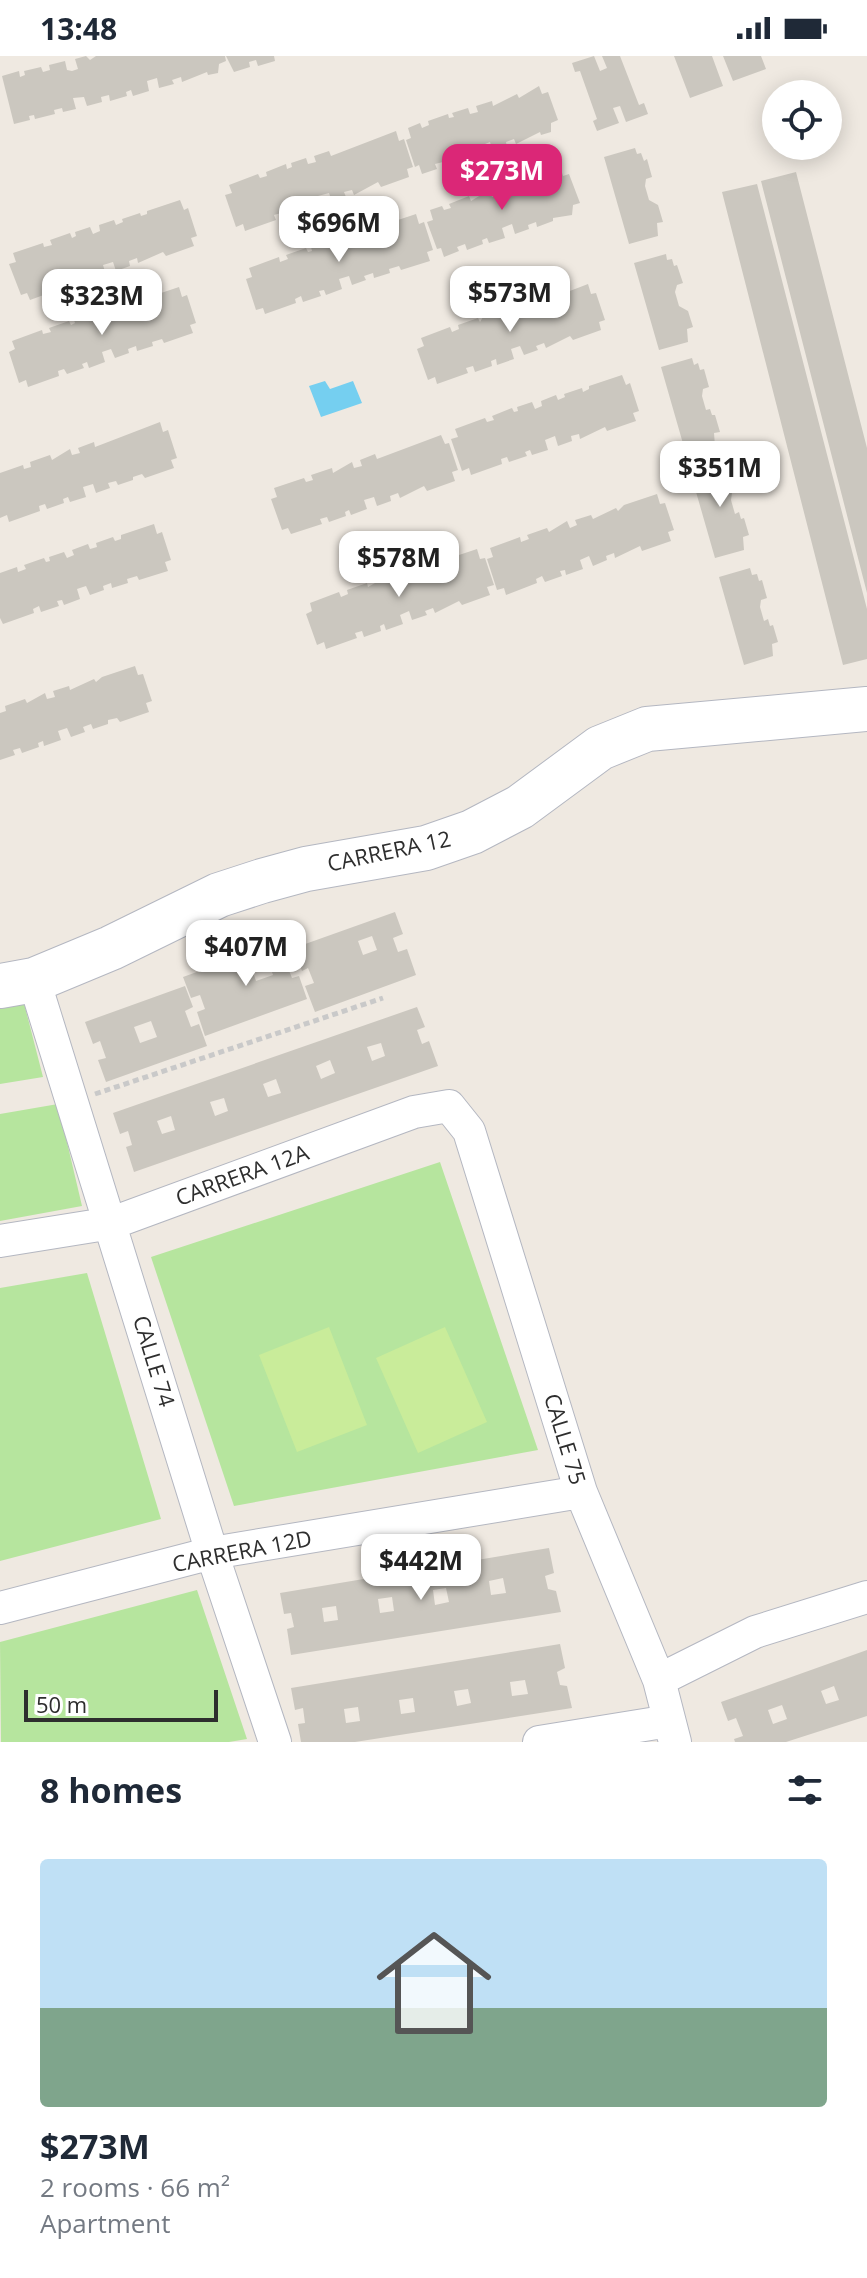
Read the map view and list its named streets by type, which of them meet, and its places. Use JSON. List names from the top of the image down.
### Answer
{
  "streets": {
    "main road": ["CARRERA 12"],
    "street": [
      "CARRERA 12A",
      "CALLE 74",
      "CALLE 75",
      "CARRERA 12D"
    ]
  },
  "crossings": [
    ["CARRERA 12", "CALLE 74"],
    ["CARRERA 12A", "CALLE 74"],
    ["CARRERA 12A", "CALLE 75"],
    ["CALLE 74", "CARRERA 12D"],
    ["CALLE 75", "CARRERA 12D"]
  ],
  "scale_bar": "50 m",
  "page": {
    "status": "13:48",
    "price": [
      "$273M",
      "$696M",
      "$573M",
      "$323M",
      "$351M",
      "$578M",
      "$407M",
      "$442M"
    ],
    "scale": "50 m",
    "heading": "8 homes",
    "list": [
      {
        "name": "$273M",
        "note": "2 rooms · 66 m² · Apartment"
      }
    ]
  }
}
